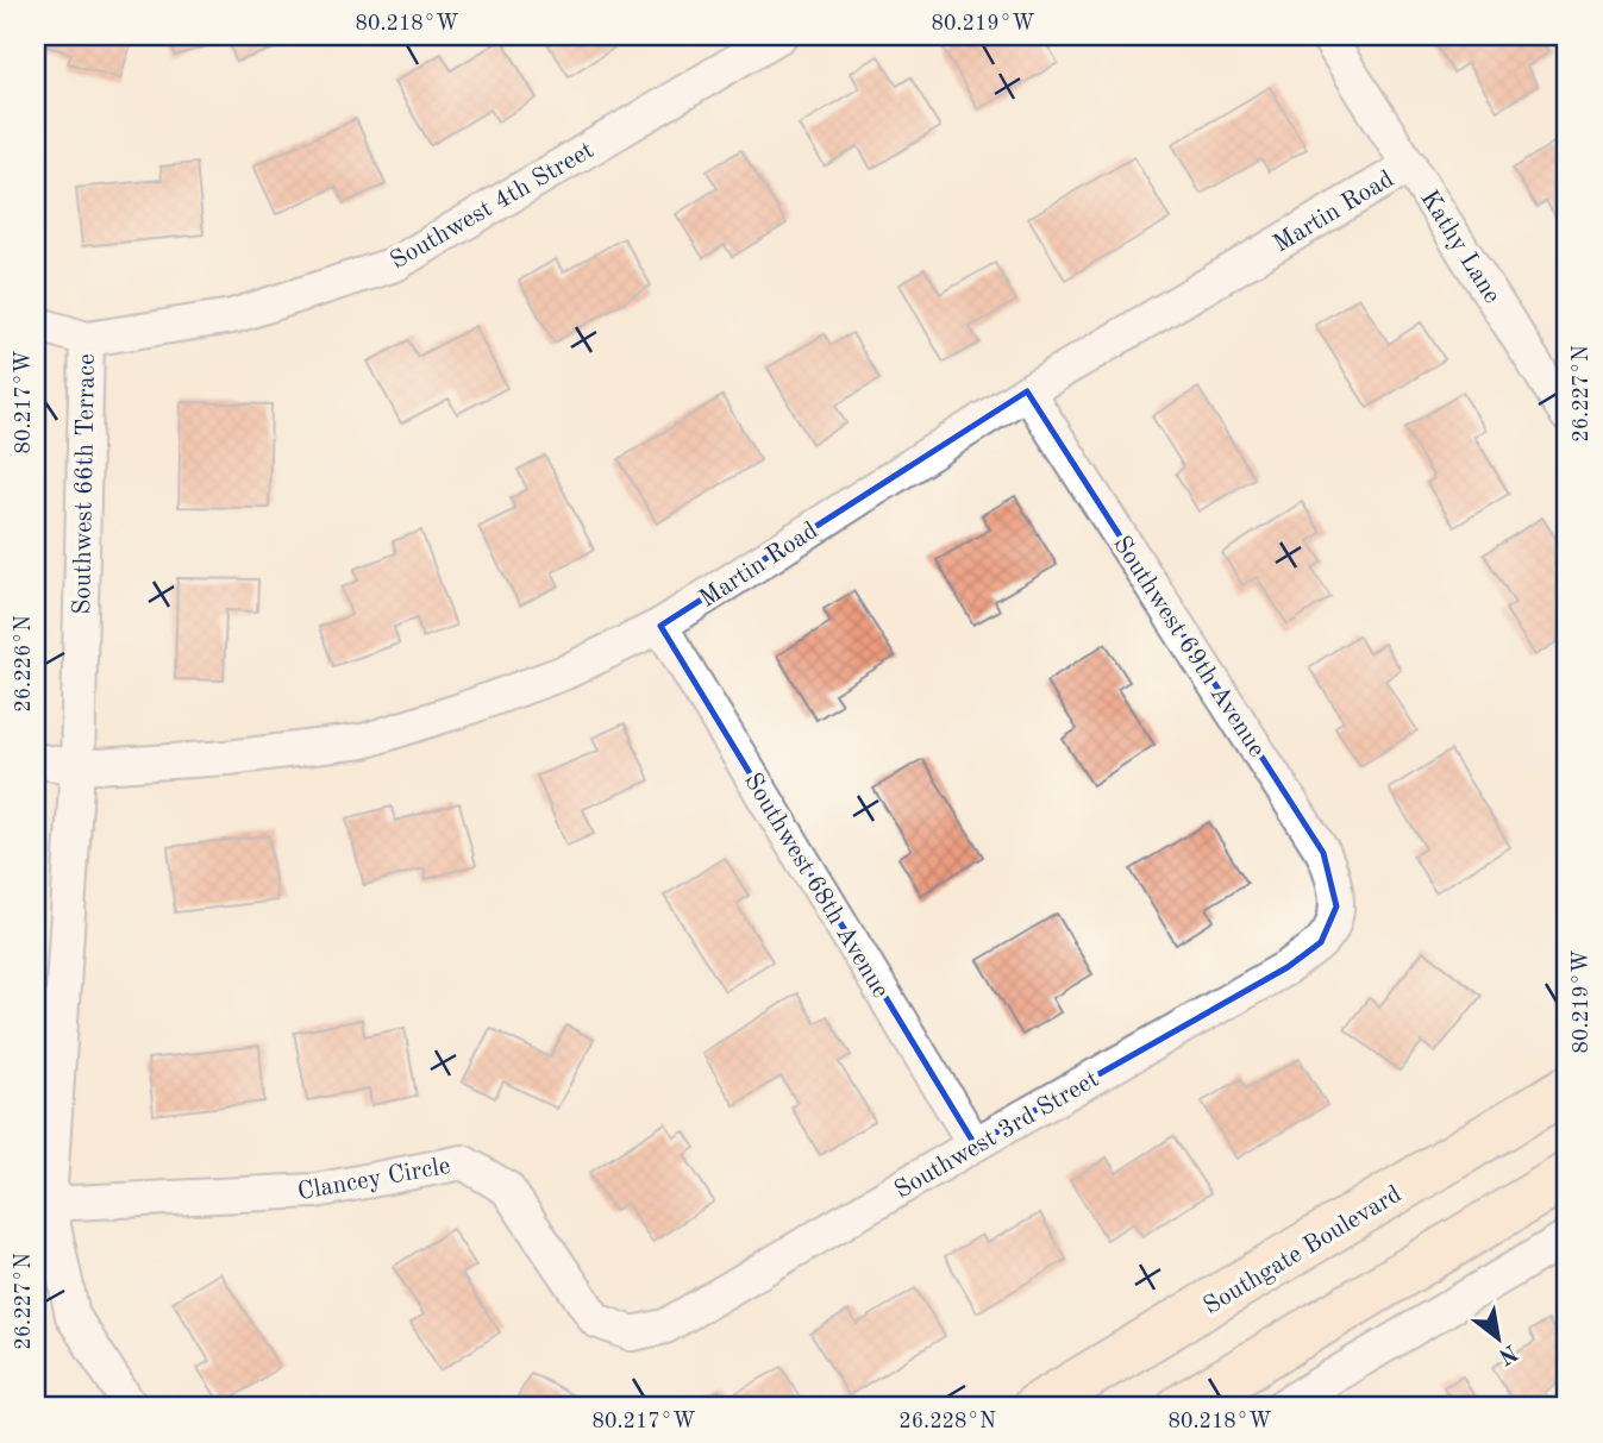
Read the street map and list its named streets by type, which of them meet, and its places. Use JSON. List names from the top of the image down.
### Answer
{
  "streets": {
    "main road": ["Southgate Boulevard"],
    "street": [
      "Southwest 4th Street",
      "Martin Road",
      "Kathy Lane",
      "Southwest 66th Terrace",
      "Southwest 69th Avenue",
      "Southwest 68th Avenue",
      "Southwest 3rd Street",
      "Clancey Circle"
    ]
  },
  "crossings": [
    ["Southwest 4th Street", "Southwest 66th Terrace"],
    ["Martin Road", "Kathy Lane"],
    ["Martin Road", "Southwest 66th Terrace"],
    ["Martin Road", "Southwest 69th Avenue"],
    ["Martin Road", "Southwest 68th Avenue"],
    ["Southwest 66th Terrace", "Clancey Circle"],
    ["Southwest 69th Avenue", "Southwest 3rd Street"],
    ["Southwest 68th Avenue", "Southwest 3rd Street"],
    ["Southwest 3rd Street", "Clancey Circle"]
  ],
  "north": "bottom right",
  "coordinates": [
    "80.218°W",
    "80.219°W",
    "26.227°N",
    "80.217°W",
    "26.226°N",
    "26.228°N"
  ]
}
